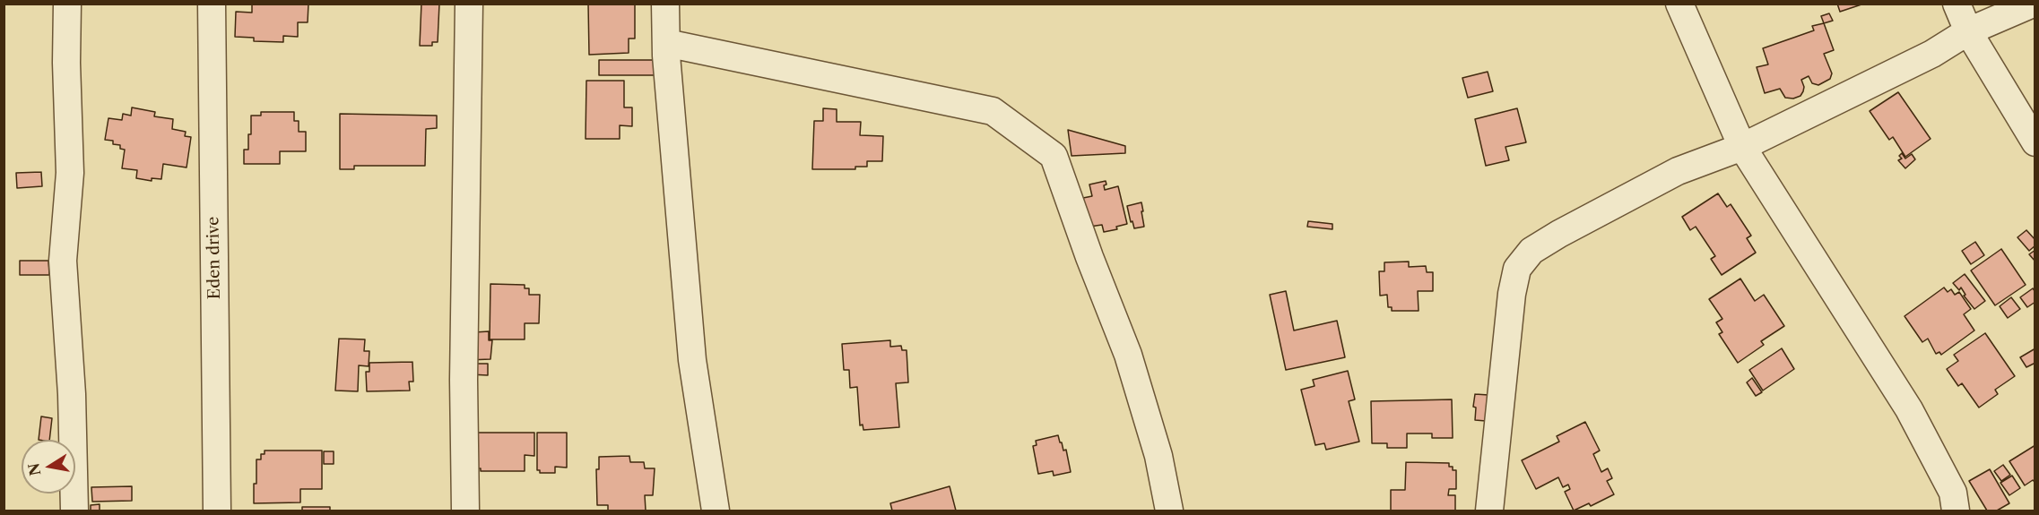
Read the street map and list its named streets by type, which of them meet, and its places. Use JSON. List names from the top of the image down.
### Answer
{
  "streets": {
    "street": ["Eden drive"]
  },
  "north": "left"
}
